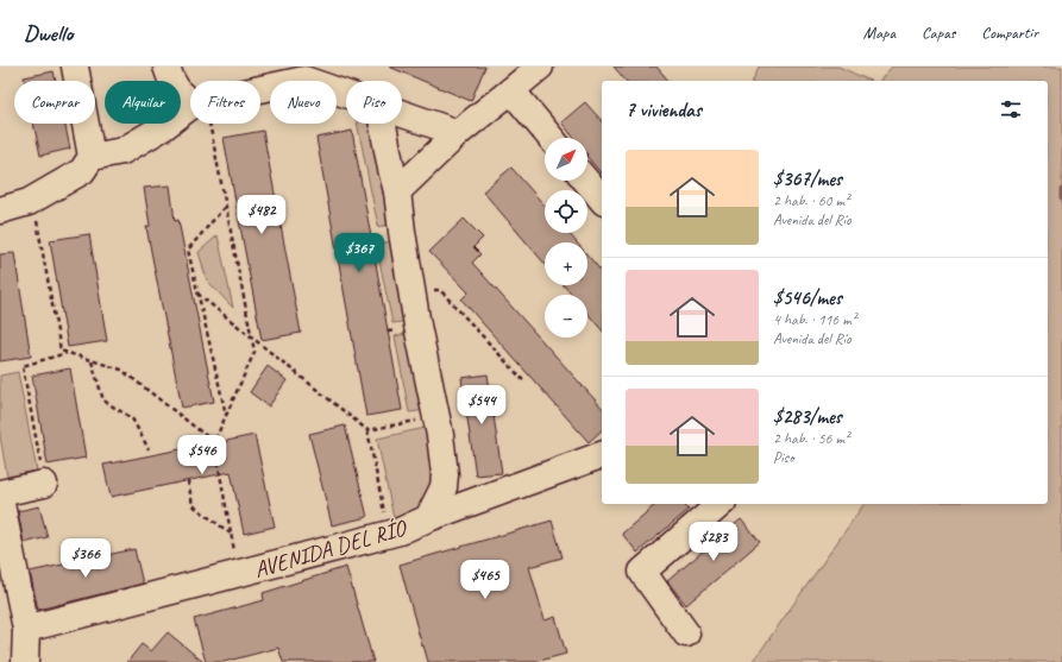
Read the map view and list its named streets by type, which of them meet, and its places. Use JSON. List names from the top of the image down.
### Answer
{
  "streets": {
    "street": ["AVENIDA DEL RÍO"]
  },
  "north": "top right",
  "page": {
    "header": "Dwello",
    "nav": ["Mapa", "Capas", "Compartir"],
    "chip": [
      "Comprar",
      "Alquilar",
      "Filtros",
      "Nuevo",
      "Piso"
    ],
    "heading": "7 viviendas",
    "map_buttons": ["+", "−"],
    "list": [
      {
        "name": "$367/mes",
        "note": "2 hab. · 60 m² · Avenida del Río"
      },
      {
        "name": "$546/mes",
        "note": "4 hab. · 116 m² · Avenida del Río"
      },
      {
        "name": "$283/mes",
        "note": "2 hab. · 56 m² · Piso"
      }
    ],
    "price": [
      "$482",
      "$367",
      "$544",
      "$546",
      "$283",
      "$366",
      "$465"
    ]
  }
}
